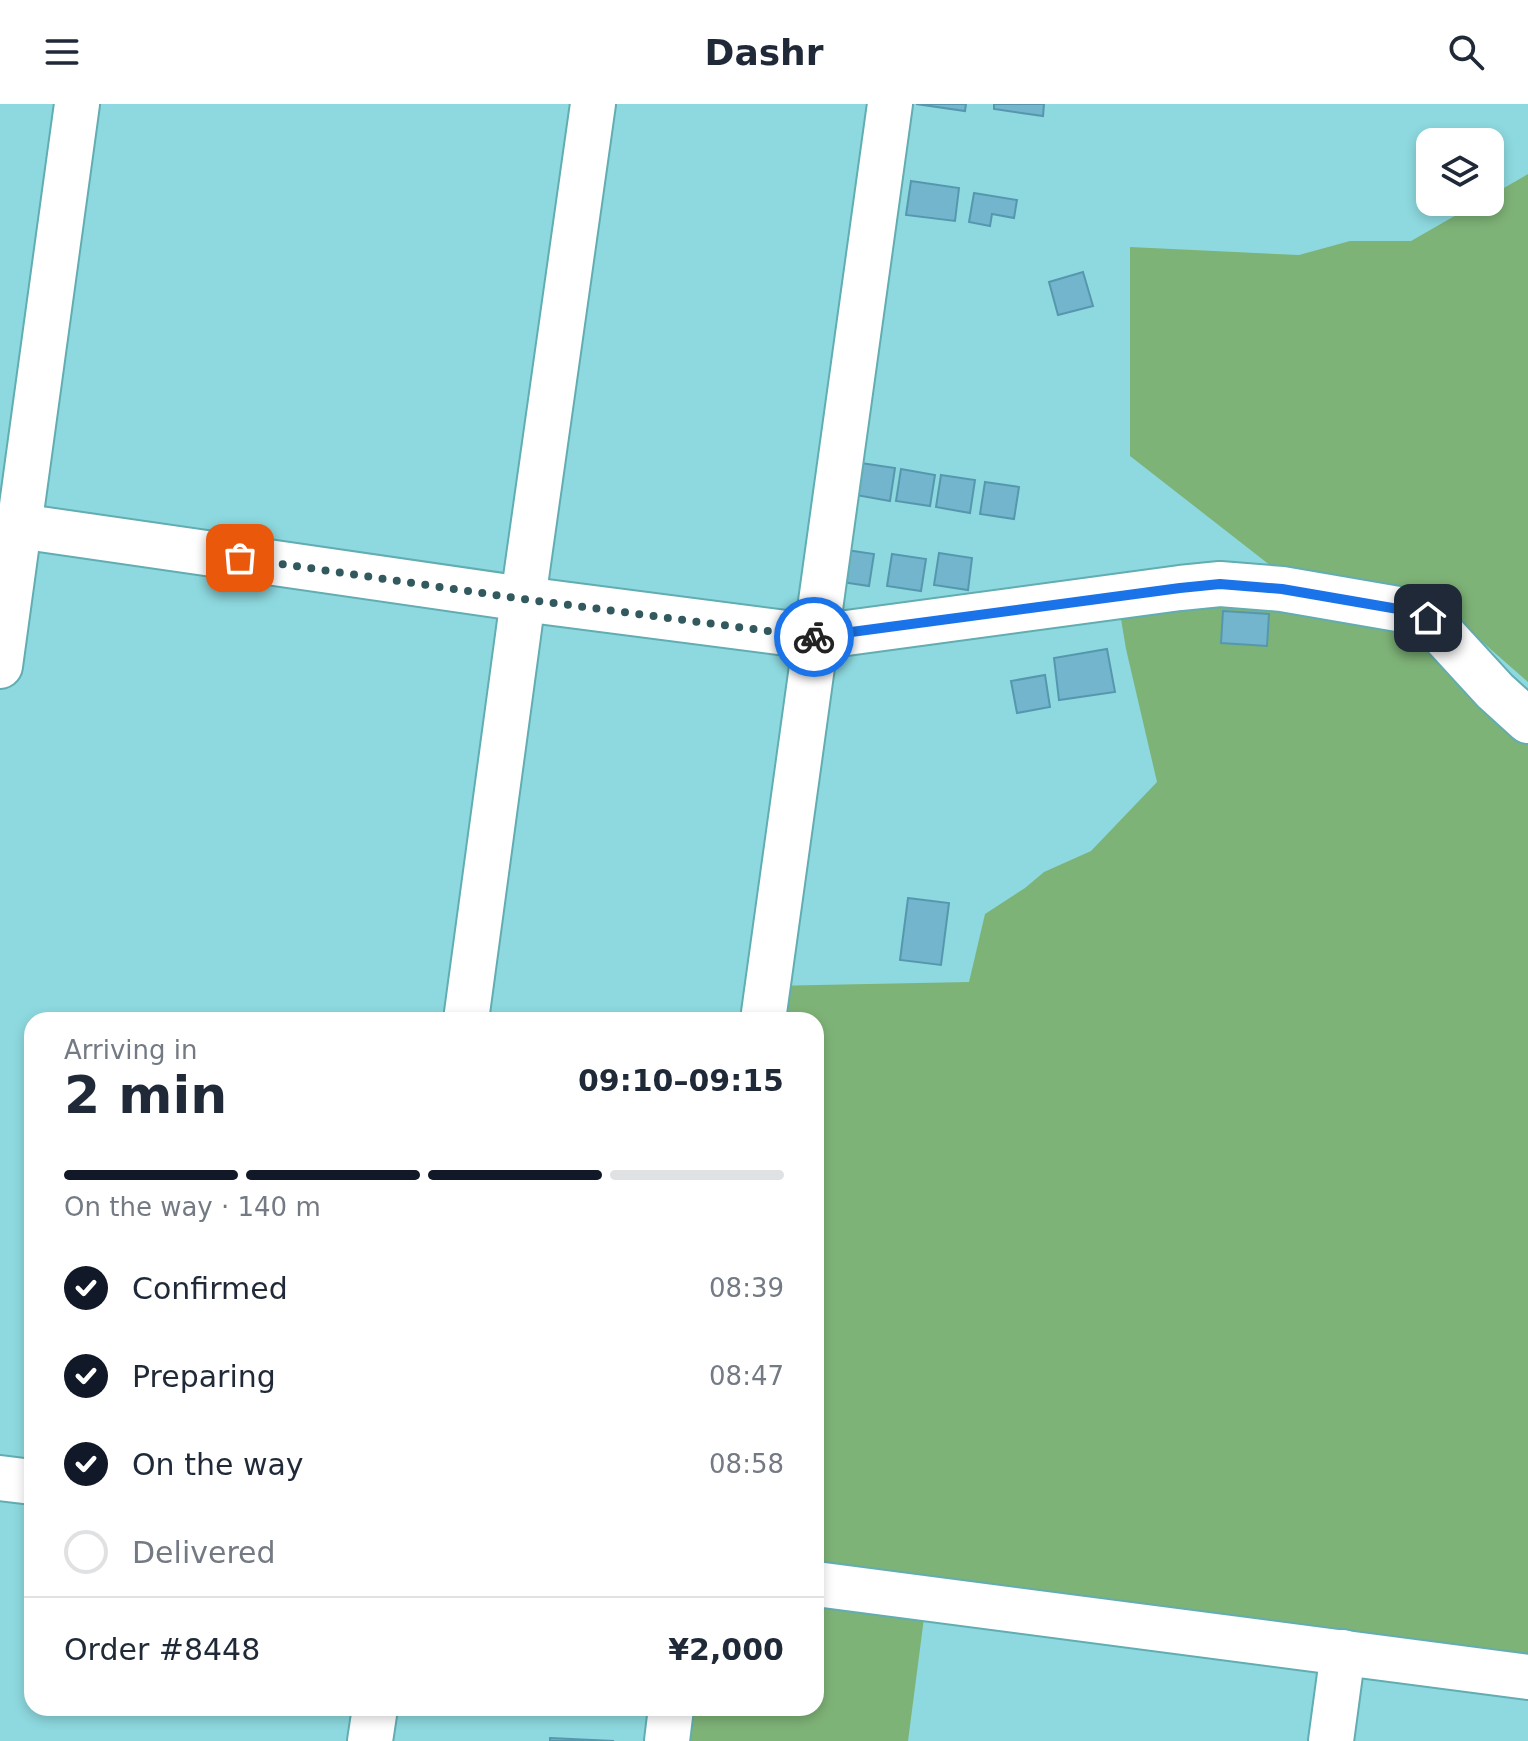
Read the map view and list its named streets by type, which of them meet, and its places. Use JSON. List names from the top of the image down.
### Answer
{
  "page": {
    "header": "Dashr",
    "heading": ["2 min", "Arriving in", "09:10–09:15"],
    "panel": ["Order #8448", "¥2,000"],
    "bar": "On the way · 140 m",
    "list": [
      ["Confirmed", "08:39"],
      ["Preparing", "08:47"],
      ["On the way", "08:58"],
      "Delivered"
    ]
  }
}
